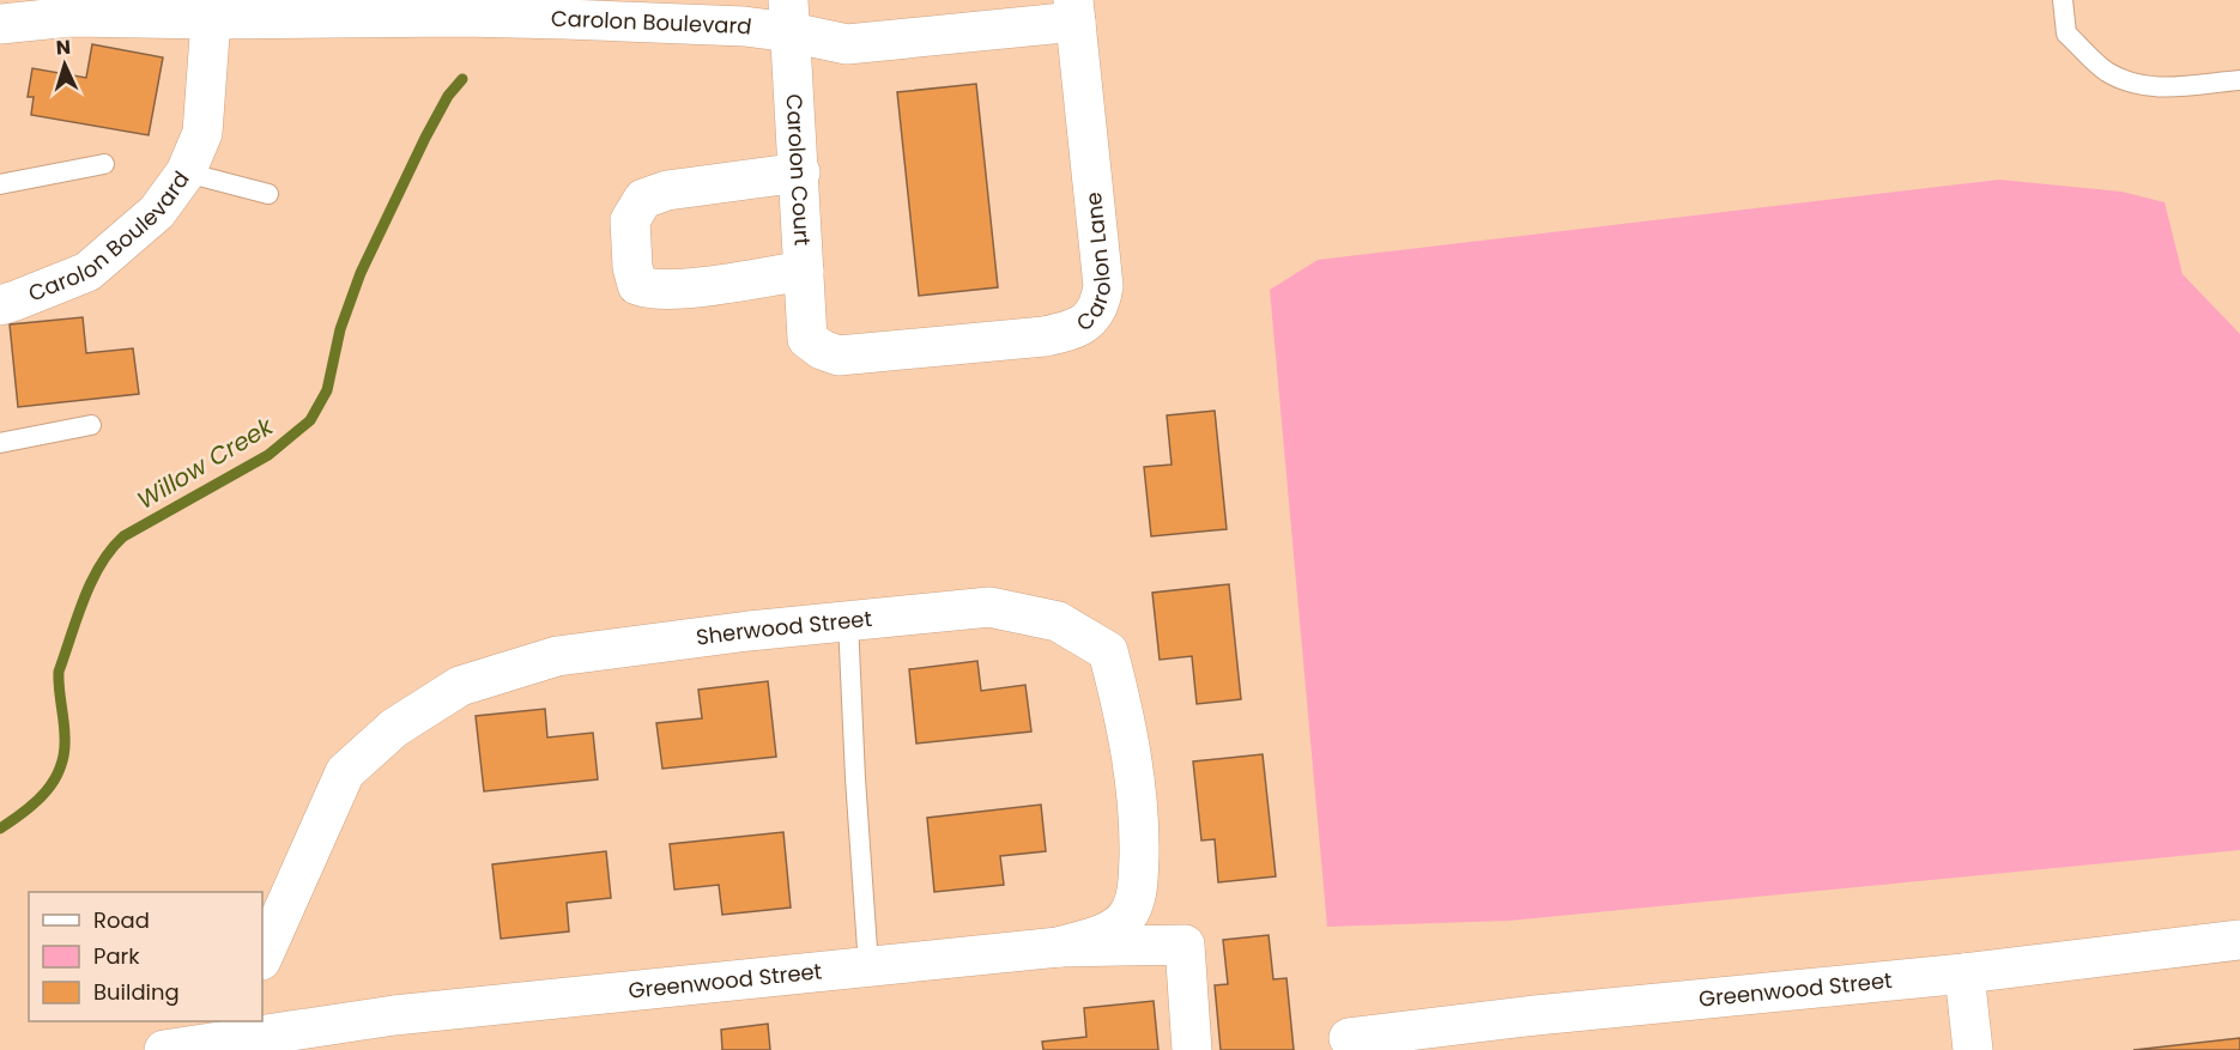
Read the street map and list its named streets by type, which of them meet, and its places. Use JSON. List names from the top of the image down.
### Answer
{
  "streets": {
    "street": [
      "Carolon Boulevard",
      "Carolon Court",
      "Carolon Lane",
      "Sherwood Street",
      "Greenwood Street"
    ]
  },
  "crossings": [
    ["Carolon Boulevard", "Carolon Court"],
    ["Carolon Boulevard", "Carolon Lane"],
    ["Carolon Court", "Carolon Lane"],
    ["Sherwood Street", "Greenwood Street"]
  ],
  "water": ["Willow Creek"],
  "legend": ["Road", "Park", "Building"],
  "north": "top"
}
